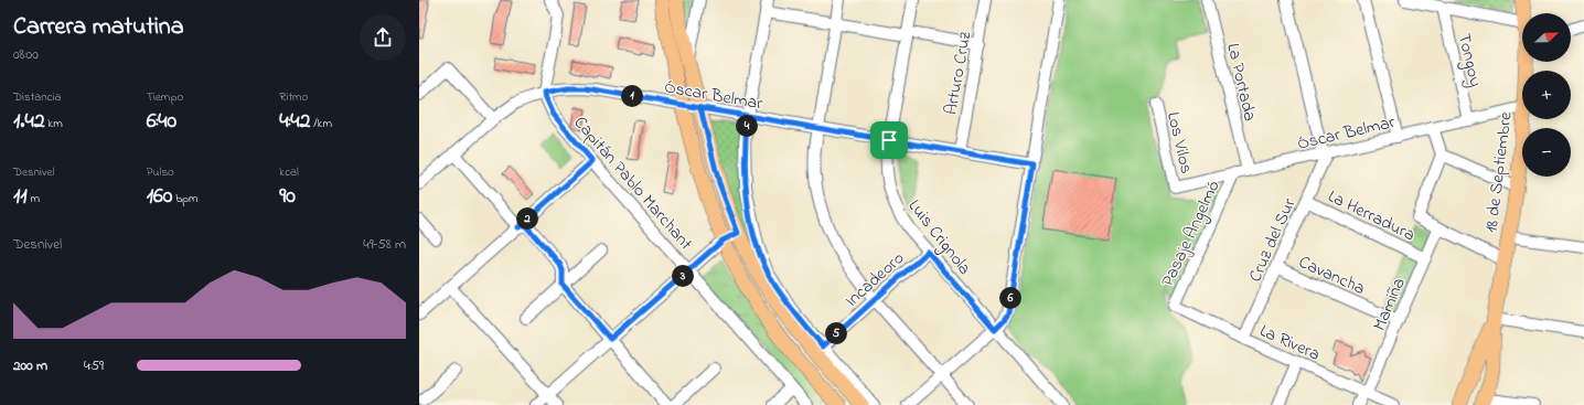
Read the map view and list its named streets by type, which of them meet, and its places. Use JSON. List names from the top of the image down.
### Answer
{
  "streets": {
    "main road": ["18 de Septiembre"],
    "street": [
      "Tongoy",
      "Arturo Cruz",
      "La Portada",
      "Óscar Belmar",
      "Los Vilos",
      "Capitán Pablo Marchant",
      "La Herradura",
      "Pasaje Angelmó",
      "Luis Crignola",
      "Cruz del Sur",
      "Cavancha",
      "Incadeoro",
      "Mamiña",
      "La Rivera"
    ]
  },
  "crossings": [
    ["Tongoy", "Óscar Belmar"],
    ["Arturo Cruz", "Óscar Belmar"],
    ["La Portada", "Óscar Belmar"],
    ["Óscar Belmar", "Los Vilos"],
    ["Óscar Belmar", "Capitán Pablo Marchant"],
    ["Óscar Belmar", "Pasaje Angelmó"],
    ["Óscar Belmar", "Luis Crignola"],
    ["Óscar Belmar", "Cruz del Sur"],
    ["La Herradura", "Cruz del Sur"],
    ["La Herradura", "Mamiña"],
    ["Pasaje Angelmó", "La Rivera"],
    ["Luis Crignola", "Incadeoro"],
    ["Cruz del Sur", "Cavancha"],
    ["Cruz del Sur", "La Rivera"],
    ["Cavancha", "Mamiña"],
    ["Mamiña", "La Rivera"]
  ],
  "north": "right",
  "page": {
    "heading": ["Carrera matutina", "08:00"],
    "map_buttons": ["+", "−"],
    "stats": [
      ["Distancia", "1.42 km"],
      ["Tiempo", "6:40"],
      ["Ritmo", "4:42 /km"],
      ["Desnivel", "11 m"],
      ["Pulso", "160 bpm"],
      ["kcal", "90"]
    ],
    "pins": [
      "1",
      "4",
      "2",
      "3",
      "6",
      "5"
    ],
    "chart": ["Desnivel", "49–58 m"],
    "list": [
      {
        "name": "200 m",
        "note": "4:59"
      }
    ]
  }
}
